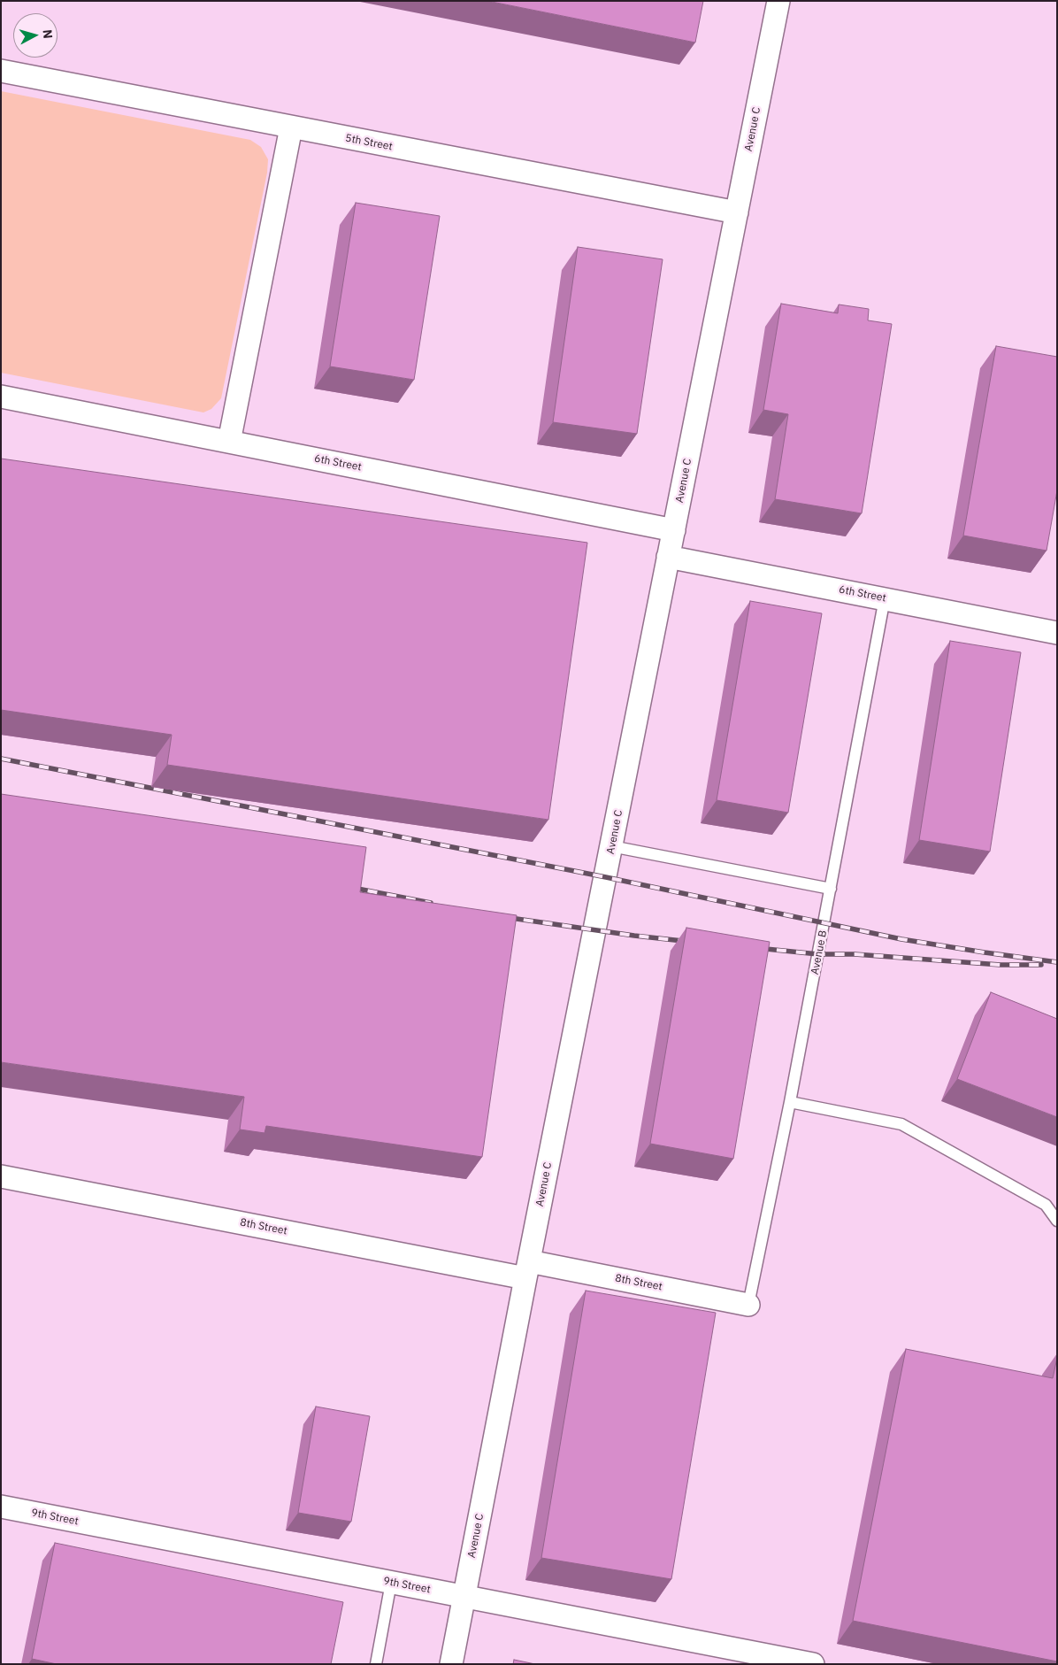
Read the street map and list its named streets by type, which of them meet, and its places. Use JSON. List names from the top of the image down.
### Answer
{
  "streets": {
    "street": [
      "Avenue C",
      "5th Street",
      "6th Street",
      "8th Street",
      "9th Street"
    ],
    "lane": ["Avenue B"]
  },
  "crossings": [
    ["Avenue C", "5th Street"],
    ["Avenue C", "6th Street"],
    ["Avenue C", "8th Street"],
    ["Avenue C", "9th Street"],
    ["6th Street", "Avenue B"],
    ["Avenue B", "8th Street"]
  ],
  "north": "right"
}
